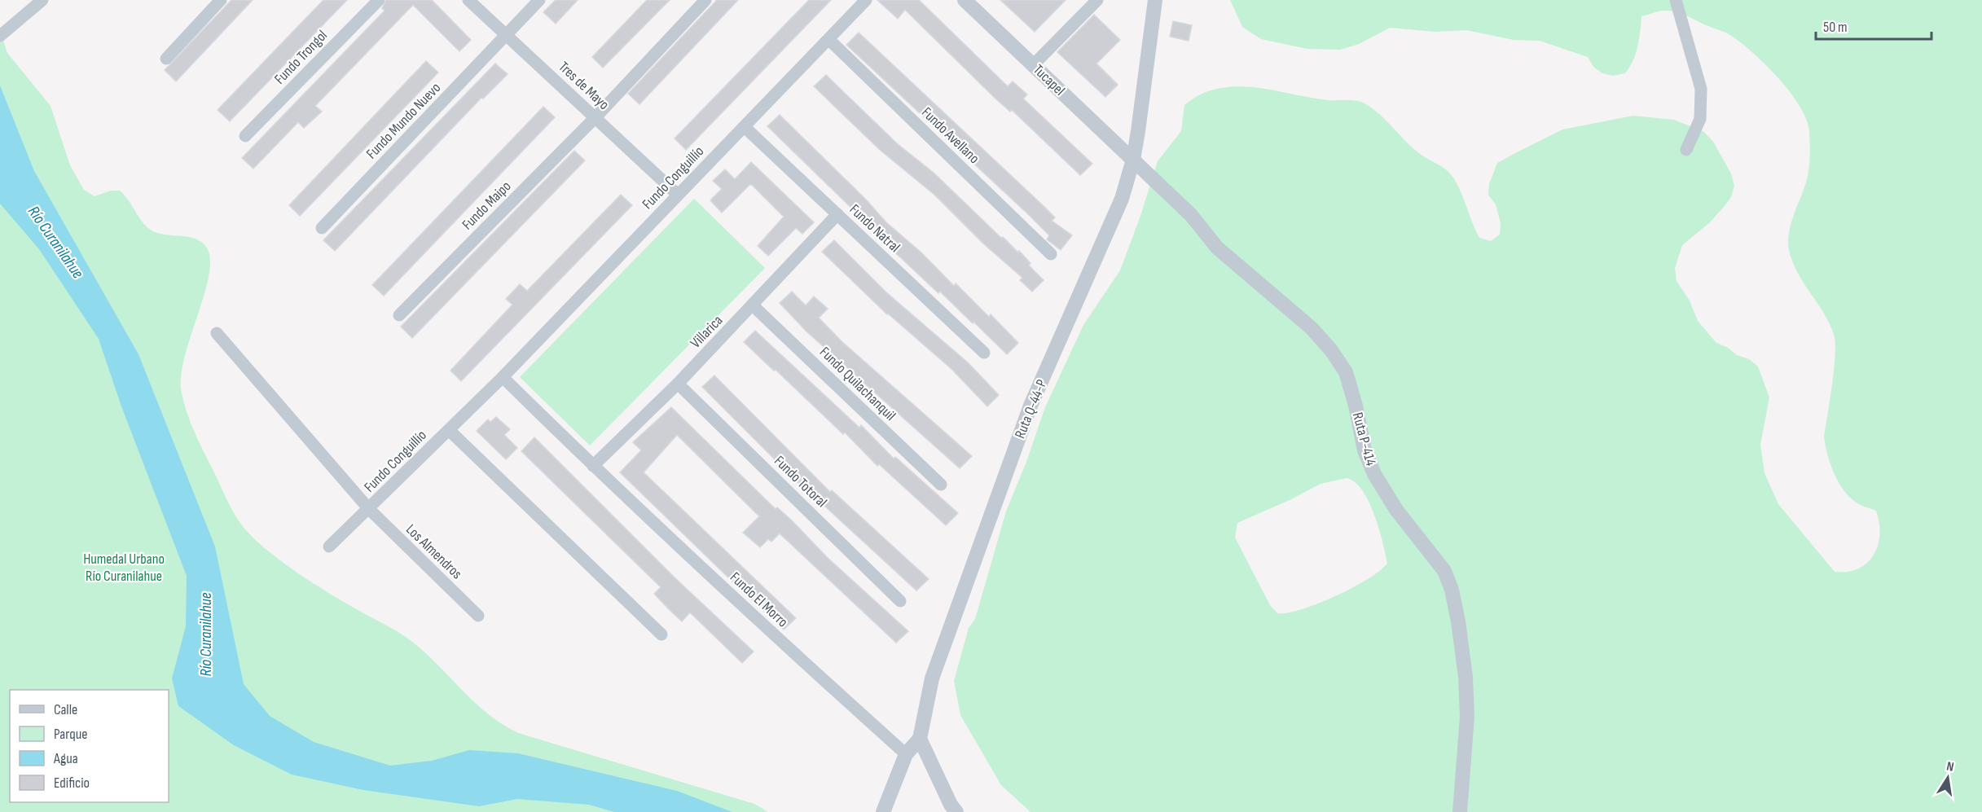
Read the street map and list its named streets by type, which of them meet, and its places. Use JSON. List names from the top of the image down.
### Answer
{
  "streets": {
    "street": [
      "Fundo Trongol",
      "Tucapel",
      "Tres de Mayo",
      "Fundo Mundo Nuevo",
      "Fundo Avellano",
      "Fundo Conguillío",
      "Fundo Maipo",
      "Fundo Natral",
      "Villarica",
      "Fundo Quilachanquil",
      "Ruta Q-44-P",
      "Ruta P-414",
      "Fundo Totoral",
      "Los Almendros",
      "Fundo El Morro"
    ]
  },
  "crossings": [
    ["Tucapel", "Ruta Q-44-P"],
    ["Tucapel", "Ruta P-414"],
    ["Tres de Mayo", "Fundo Mundo Nuevo"],
    ["Tres de Mayo", "Fundo Conguillío"],
    ["Tres de Mayo", "Fundo Maipo"],
    ["Fundo Avellano", "Fundo Conguillío"],
    ["Fundo Conguillío", "Fundo Natral"],
    ["Fundo Conguillío", "Los Almendros"],
    ["Fundo Natral", "Villarica"],
    ["Villarica", "Fundo Quilachanquil"],
    ["Villarica", "Fundo Totoral"],
    ["Villarica", "Fundo El Morro"],
    ["Ruta Q-44-P", "Ruta P-414"]
  ],
  "water": ["Río Curanilahue"],
  "parks": ["Humedal Urbano Río Curanilahue"],
  "legend": [
    "Calle",
    "Parque",
    "Agua",
    "Edificio"
  ],
  "scale_bar": "50 m",
  "north": "top"
}
